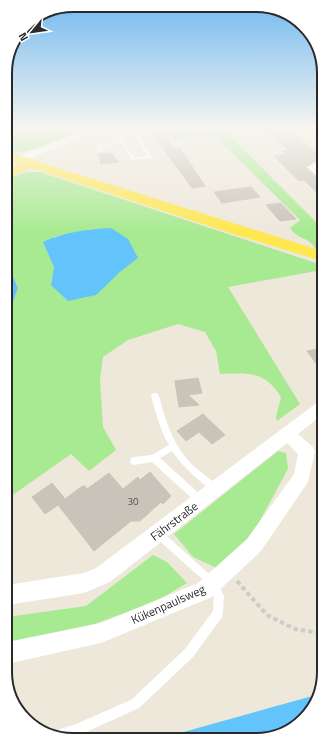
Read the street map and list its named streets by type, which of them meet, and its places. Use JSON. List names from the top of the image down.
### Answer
{
  "streets": {
    "street": ["Fährstraße", "Kükenpaulsweg"]
  },
  "crossings": [
    ["Fährstraße", "Kükenpaulsweg"]
  ],
  "house_numbers": ["30"],
  "north": "bottom left"
}
